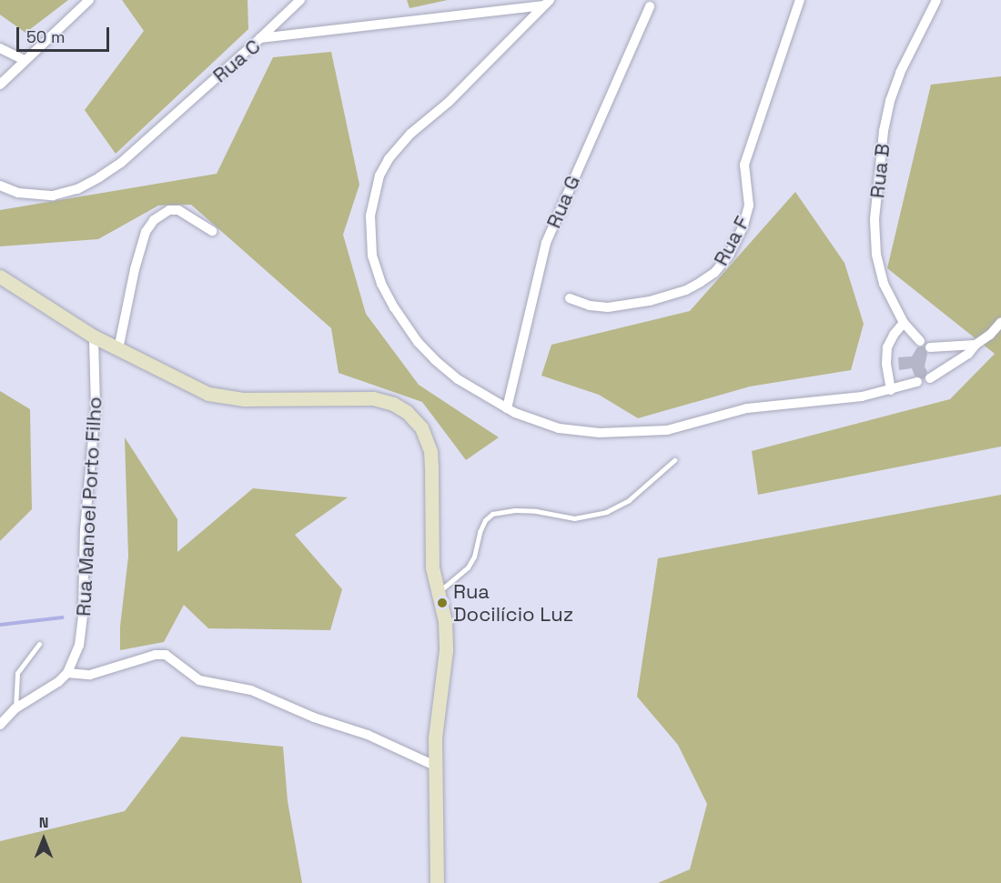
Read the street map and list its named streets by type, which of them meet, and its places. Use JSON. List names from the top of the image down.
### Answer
{
  "streets": {
    "street": [
      "Rua C",
      "Rua B",
      "Rua G",
      "Rua F",
      "Rua Manoel Porto Filho"
    ]
  },
  "places": ["Rua Docilício Luz"],
  "scale_bar": "50 m",
  "north": "top"
}
